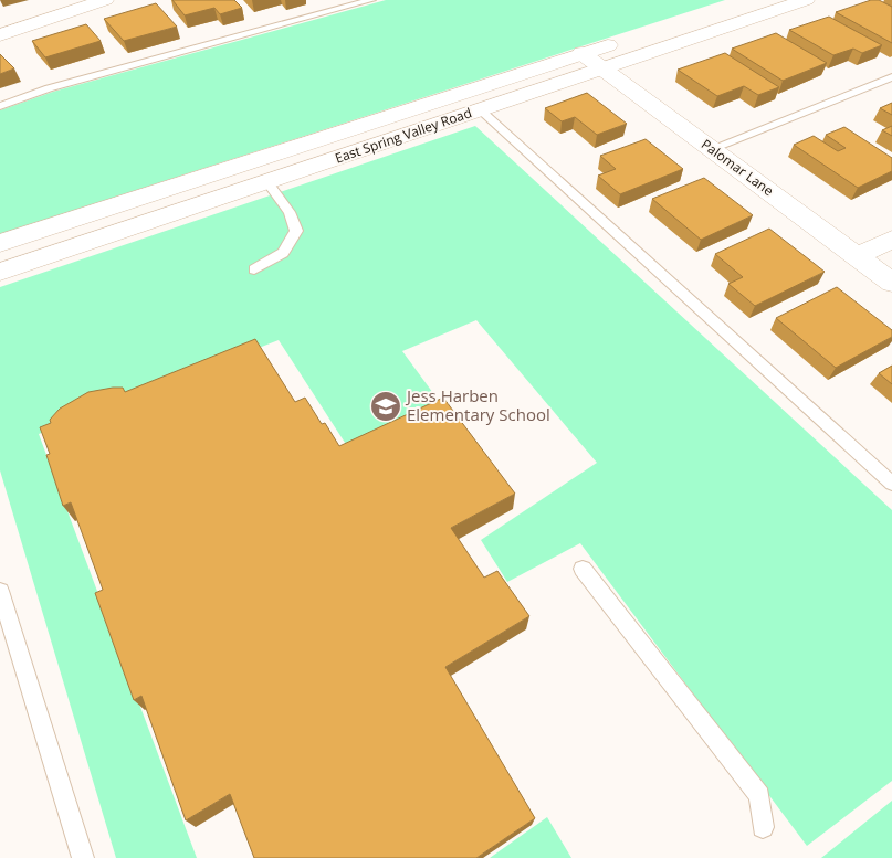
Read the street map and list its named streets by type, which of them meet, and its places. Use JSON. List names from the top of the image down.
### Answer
{
  "streets": {
    "street": ["East Spring Valley Road", "Palomar Lane"]
  },
  "crossings": [
    ["East Spring Valley Road", "Palomar Lane"]
  ],
  "places": {
    "school or university": ["Jess Harben Elementary School"]
  }
}
